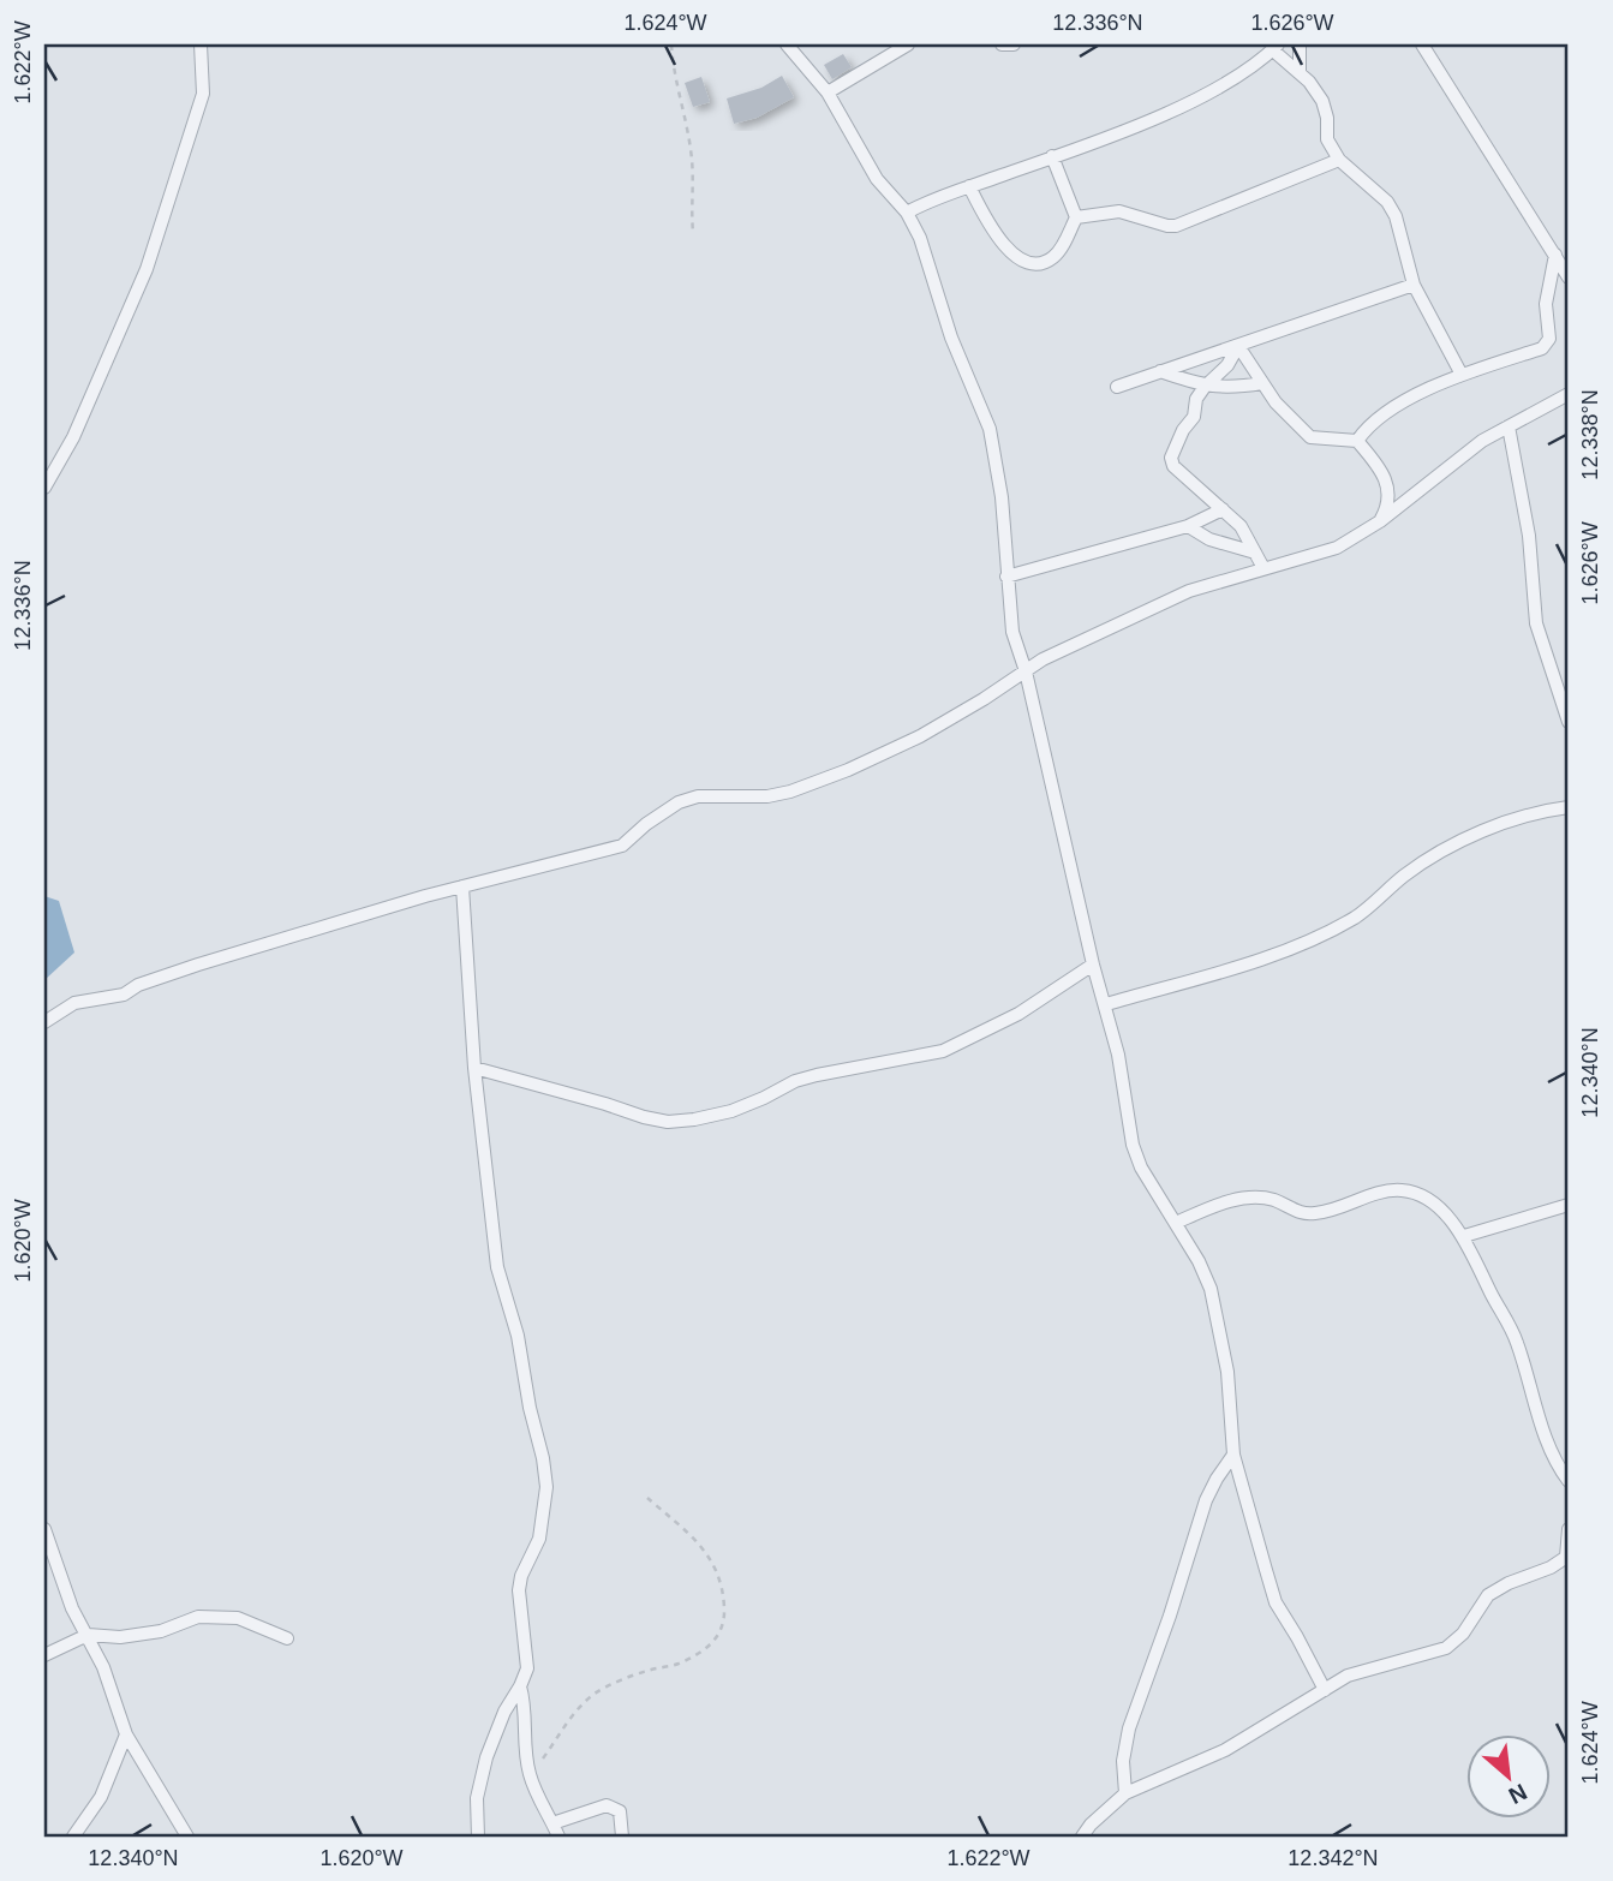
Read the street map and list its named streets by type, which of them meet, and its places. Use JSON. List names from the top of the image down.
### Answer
{
  "north": "bottom right",
  "coordinates": [
    "1.624°W",
    "12.336°N",
    "1.626°W",
    "1.622°W",
    "12.338°N",
    "12.340°N",
    "1.620°W",
    "12.342°N"
  ]
}
